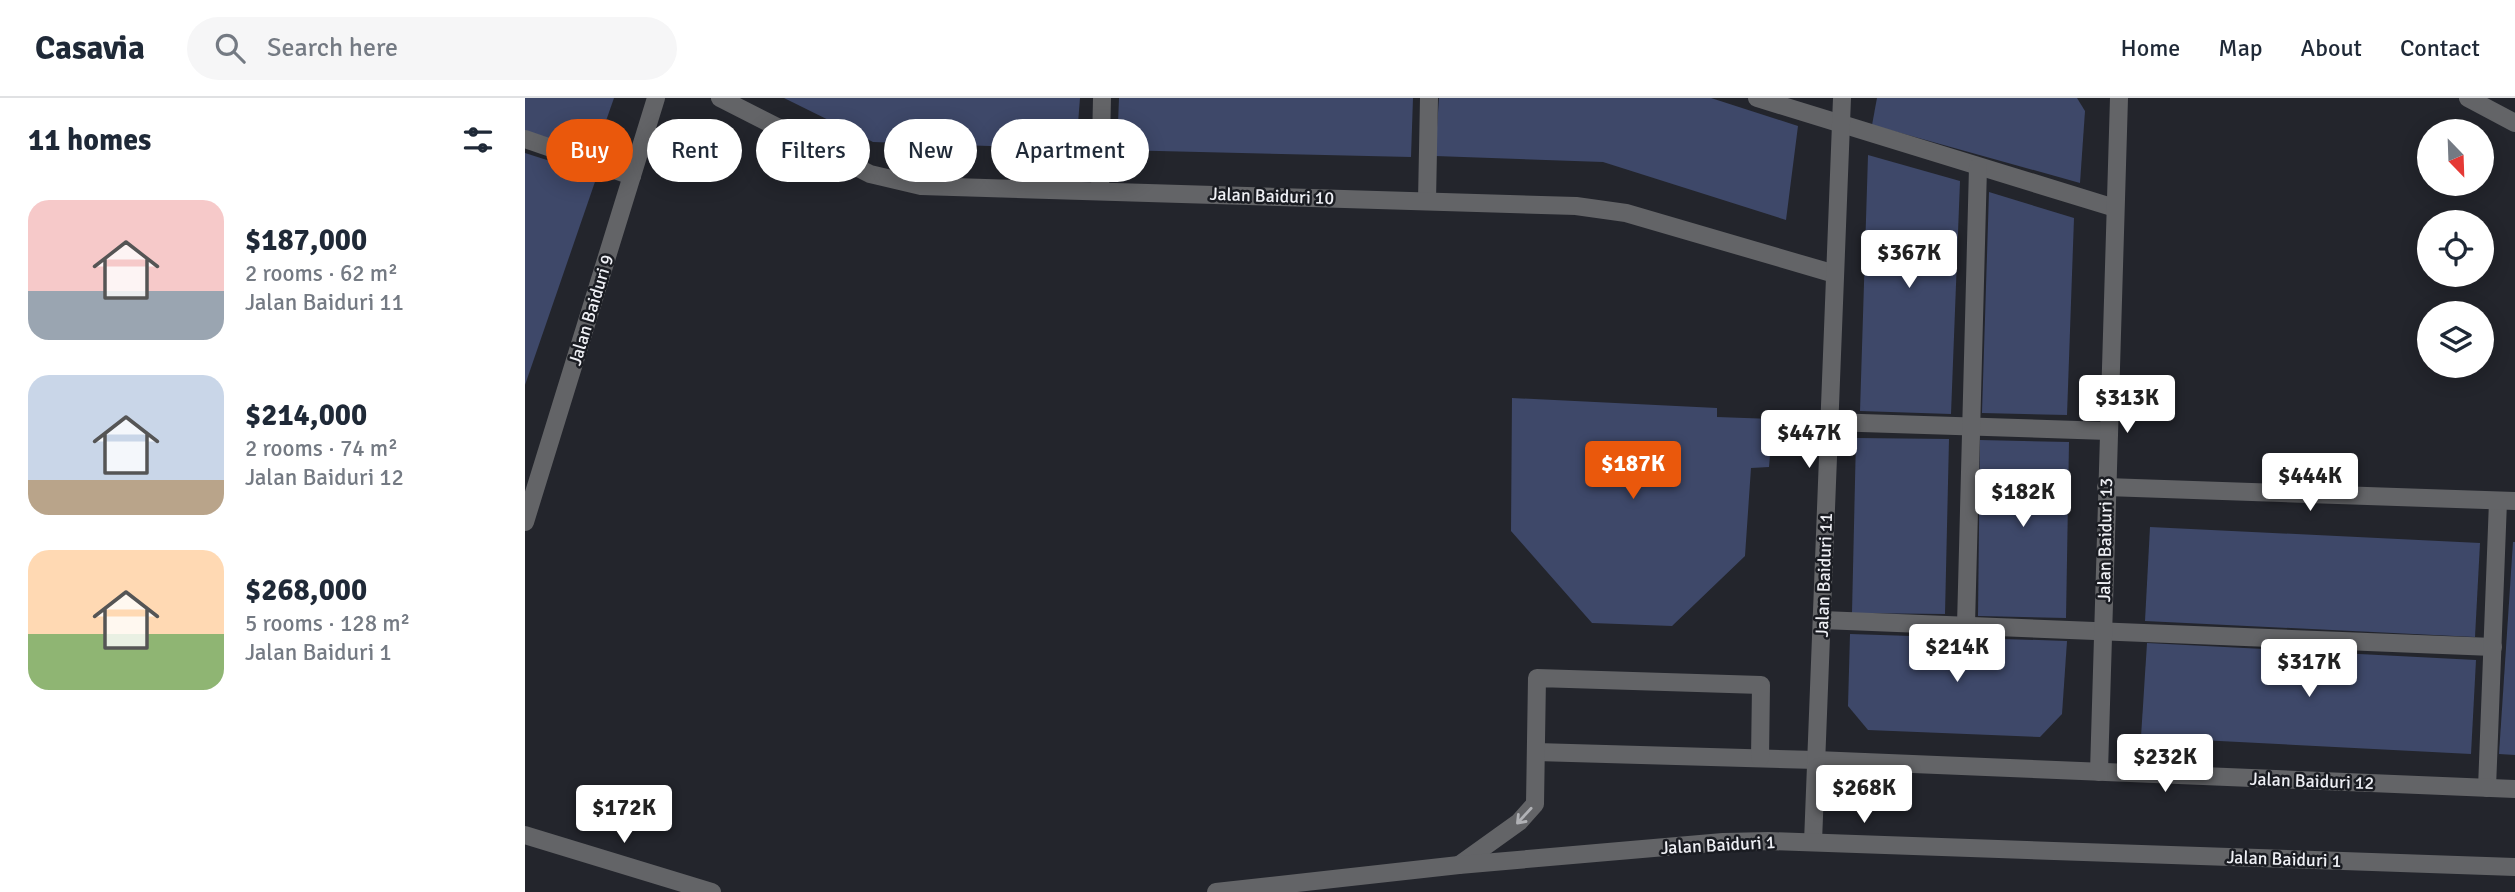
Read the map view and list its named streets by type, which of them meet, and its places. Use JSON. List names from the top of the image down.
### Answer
{
  "streets": {
    "street": [
      "Jalan Baiduri 10",
      "Jalan Baiduri 9",
      "Jalan Baiduri 13",
      "Jalan Baiduri 11",
      "Jalan Baiduri 12",
      "Jalan Baiduri 1"
    ]
  },
  "crossings": [
    ["Jalan Baiduri 10", "Jalan Baiduri 11"],
    ["Jalan Baiduri 13", "Jalan Baiduri 12"],
    ["Jalan Baiduri 11", "Jalan Baiduri 12"],
    ["Jalan Baiduri 11", "Jalan Baiduri 1"]
  ],
  "north": "bottom right",
  "page": {
    "header": "Casavia",
    "search": "Search here",
    "nav": [
      "Home",
      "Map",
      "About",
      "Contact"
    ],
    "heading": "11 homes",
    "chip": [
      "Buy",
      "Rent",
      "Filters",
      "New",
      "Apartment"
    ],
    "list": [
      {
        "name": "$187,000",
        "note": "2 rooms · 62 m² · Jalan Baiduri 11"
      },
      {
        "name": "$214,000",
        "note": "2 rooms · 74 m² · Jalan Baiduri 12"
      },
      {
        "name": "$268,000",
        "note": "5 rooms · 128 m² · Jalan Baiduri 1"
      }
    ],
    "price": [
      "$367K",
      "$313K",
      "$447K",
      "$187K",
      "$444K",
      "$182K",
      "$214K",
      "$317K",
      "$232K",
      "$268K",
      "$172K"
    ]
  }
}
